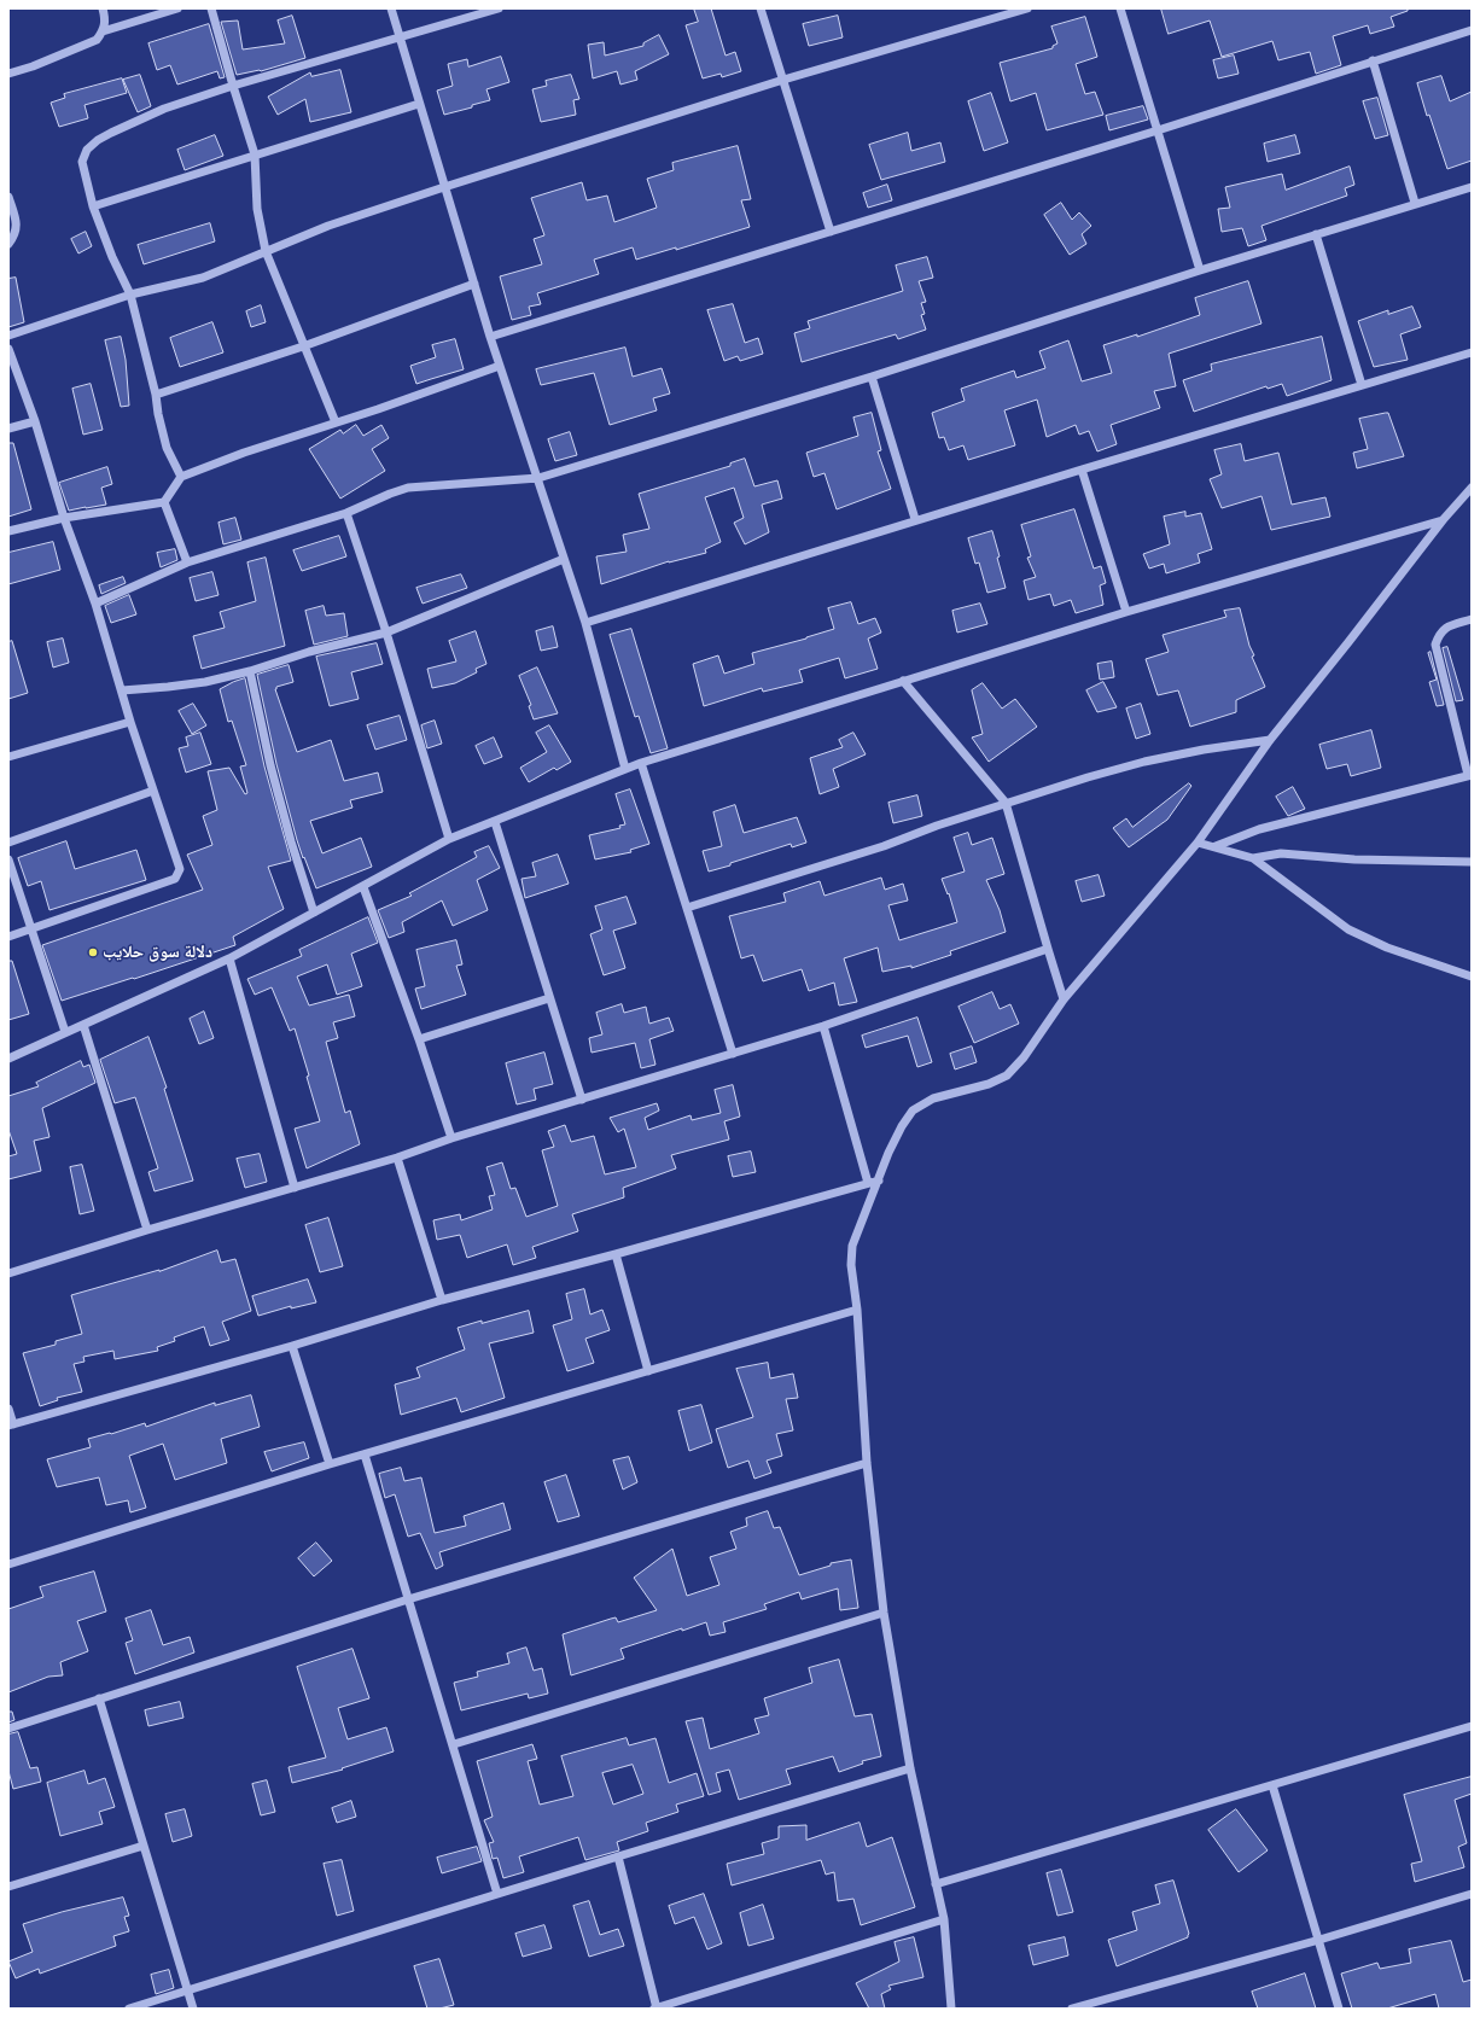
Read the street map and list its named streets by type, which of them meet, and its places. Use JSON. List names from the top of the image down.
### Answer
{
  "places": ["دلالة سوق حلايب"]
}
